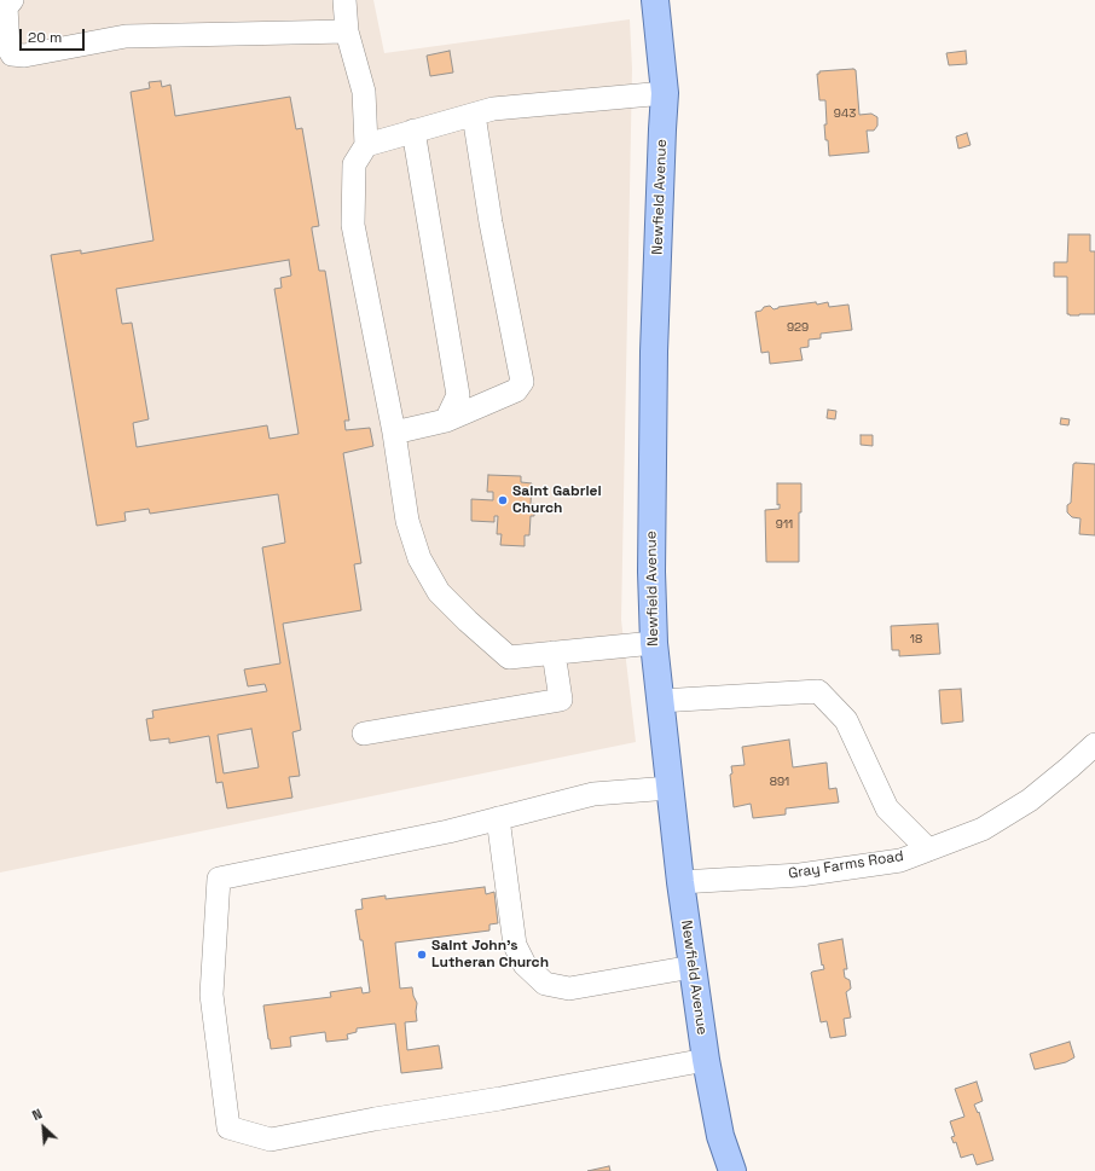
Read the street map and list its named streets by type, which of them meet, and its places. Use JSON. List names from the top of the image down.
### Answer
{
  "streets": {
    "main road": ["Newfield Avenue"],
    "street": ["Gray Farms Road"]
  },
  "crossings": [
    ["Newfield Avenue", "Gray Farms Road"]
  ],
  "places": ["Saint Gabriel Church", "Saint John's Lutheran Church"],
  "house_numbers": [
    "943",
    "929",
    "911",
    "18",
    "891"
  ],
  "scale_bar": "20 m",
  "north": "top left"
}
